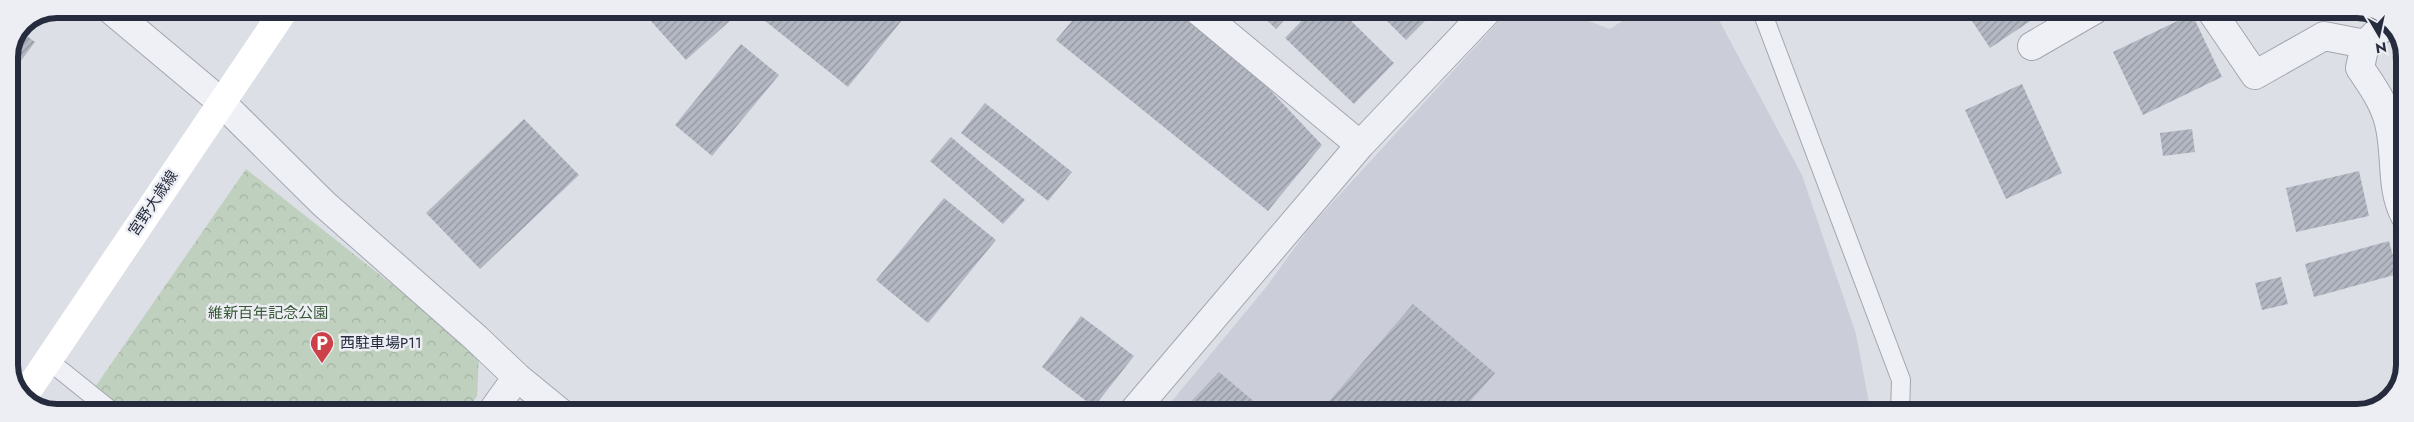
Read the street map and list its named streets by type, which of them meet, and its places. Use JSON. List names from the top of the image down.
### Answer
{
  "streets": {
    "main road": ["宮野大歳線"]
  },
  "parks": ["維新百年記念公園"],
  "places": {
    "parking": ["西駐車場P11"]
  },
  "north": "bottom"
}
